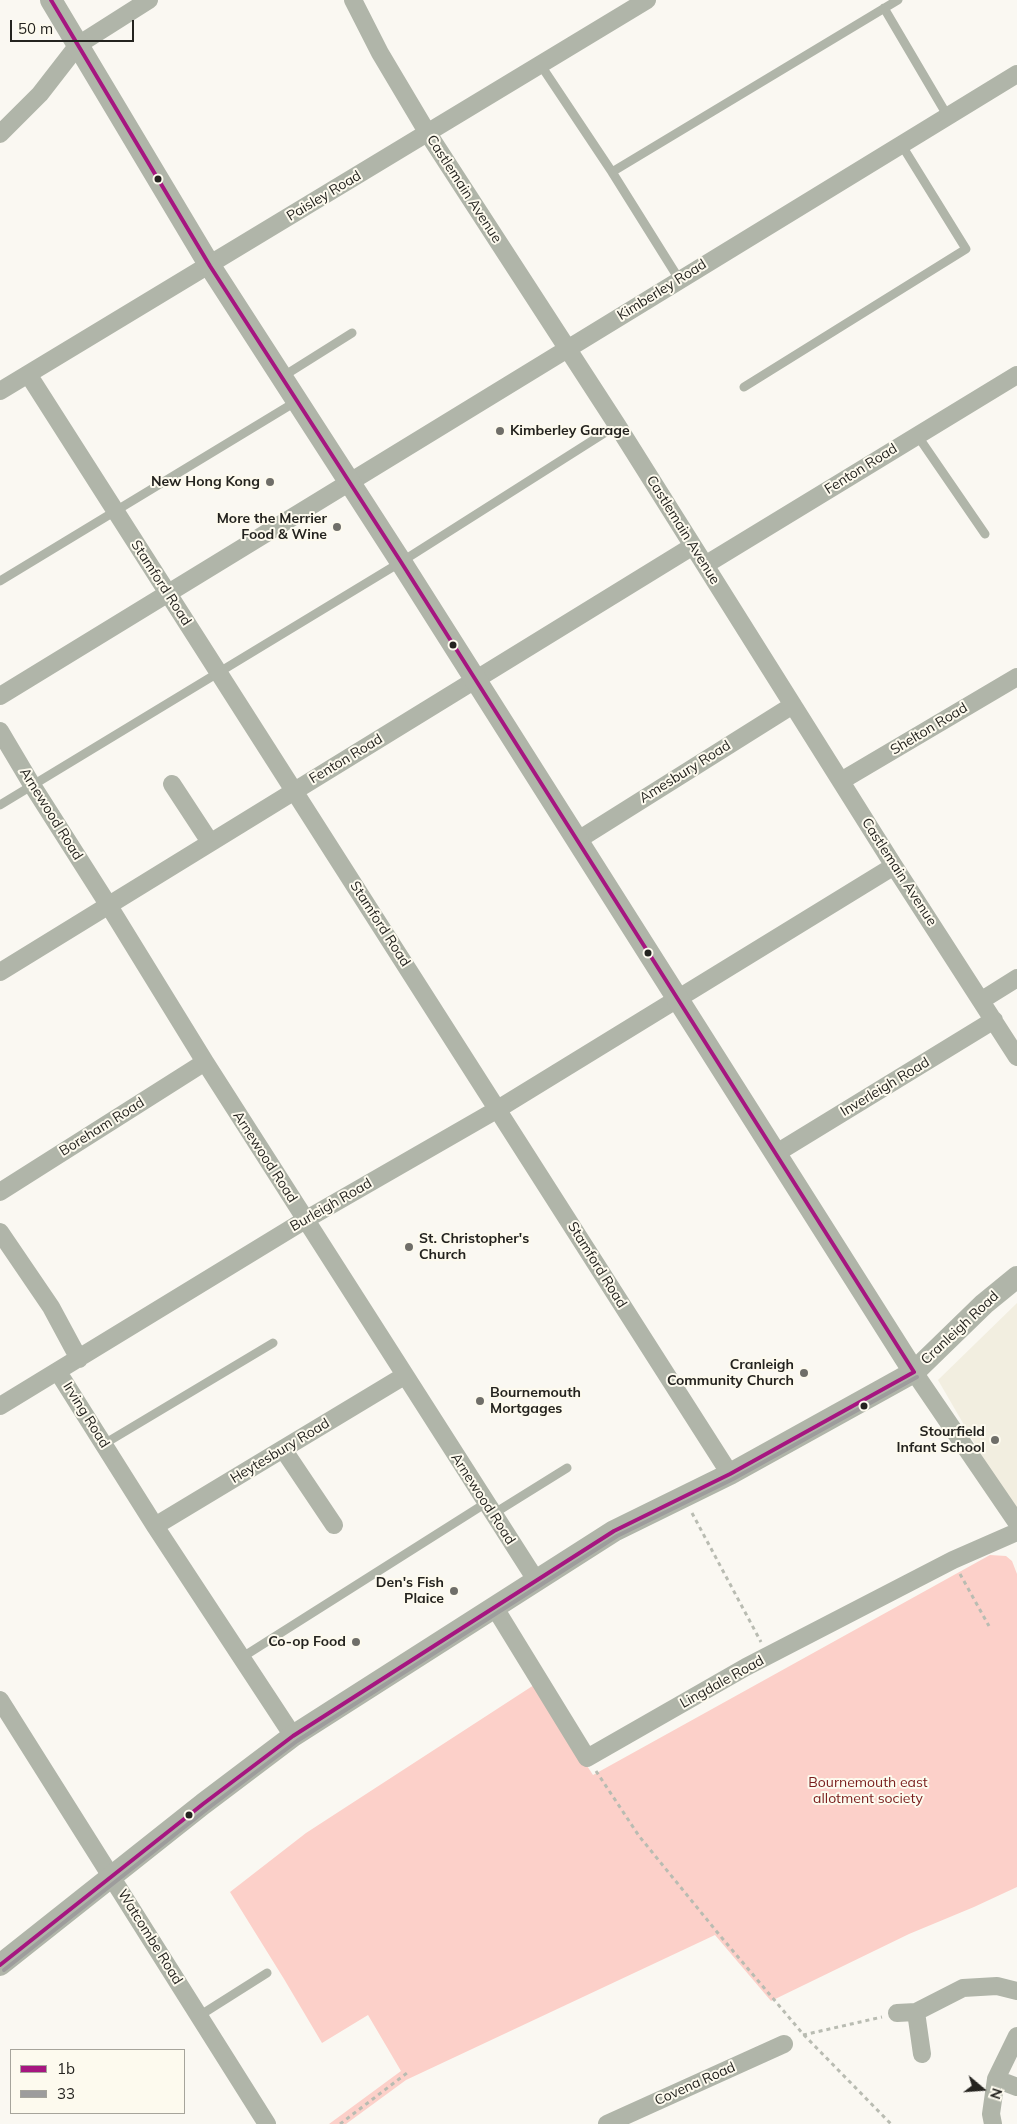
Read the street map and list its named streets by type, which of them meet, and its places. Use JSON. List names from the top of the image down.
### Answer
{
  "streets": {
    "street": [
      "Castlemain Avenue",
      "Paisley Road",
      "Kimberley Road",
      "Fenton Road",
      "Stamford Road",
      "Shelton Road",
      "Amesbury Road",
      "Arnewood Road",
      "Inverleigh Road",
      "Boreham Road",
      "Burleigh Road",
      "Cranleigh Road",
      "Irving Road",
      "Heytesbury Road",
      "Lingdale Road",
      "Watcombe Road",
      "Covena Road"
    ]
  },
  "crossings": [
    ["Castlemain Avenue", "Paisley Road"],
    ["Castlemain Avenue", "Kimberley Road"],
    ["Castlemain Avenue", "Fenton Road"],
    ["Castlemain Avenue", "Shelton Road"],
    ["Castlemain Avenue", "Amesbury Road"],
    ["Castlemain Avenue", "Inverleigh Road"],
    ["Castlemain Avenue", "Burleigh Road"],
    ["Paisley Road", "Stamford Road"],
    ["Kimberley Road", "Stamford Road"],
    ["Fenton Road", "Stamford Road"],
    ["Fenton Road", "Arnewood Road"],
    ["Stamford Road", "Burleigh Road"],
    ["Stamford Road", "Cranleigh Road"],
    ["Arnewood Road", "Boreham Road"],
    ["Arnewood Road", "Burleigh Road"],
    ["Arnewood Road", "Cranleigh Road"],
    ["Arnewood Road", "Heytesbury Road"],
    ["Burleigh Road", "Irving Road"],
    ["Cranleigh Road", "Irving Road"],
    ["Cranleigh Road", "Watcombe Road"],
    ["Irving Road", "Heytesbury Road"]
  ],
  "parks": ["Bournemouth east allotment society"],
  "places": [
    "Kimberley Garage",
    "New Hong Kong",
    "More the Merrier Food & Wine",
    "St. Christopher's Church",
    "Cranleigh Community Church",
    "Bournemouth Mortgages",
    "Stourfield Infant School",
    "Den's Fish Plaice",
    "Co-op Food"
  ],
  "lines": ["transit line 1b", "transit line 33"],
  "legend": ["1b", "33"],
  "scale_bar": "50 m",
  "north": "right"
}
